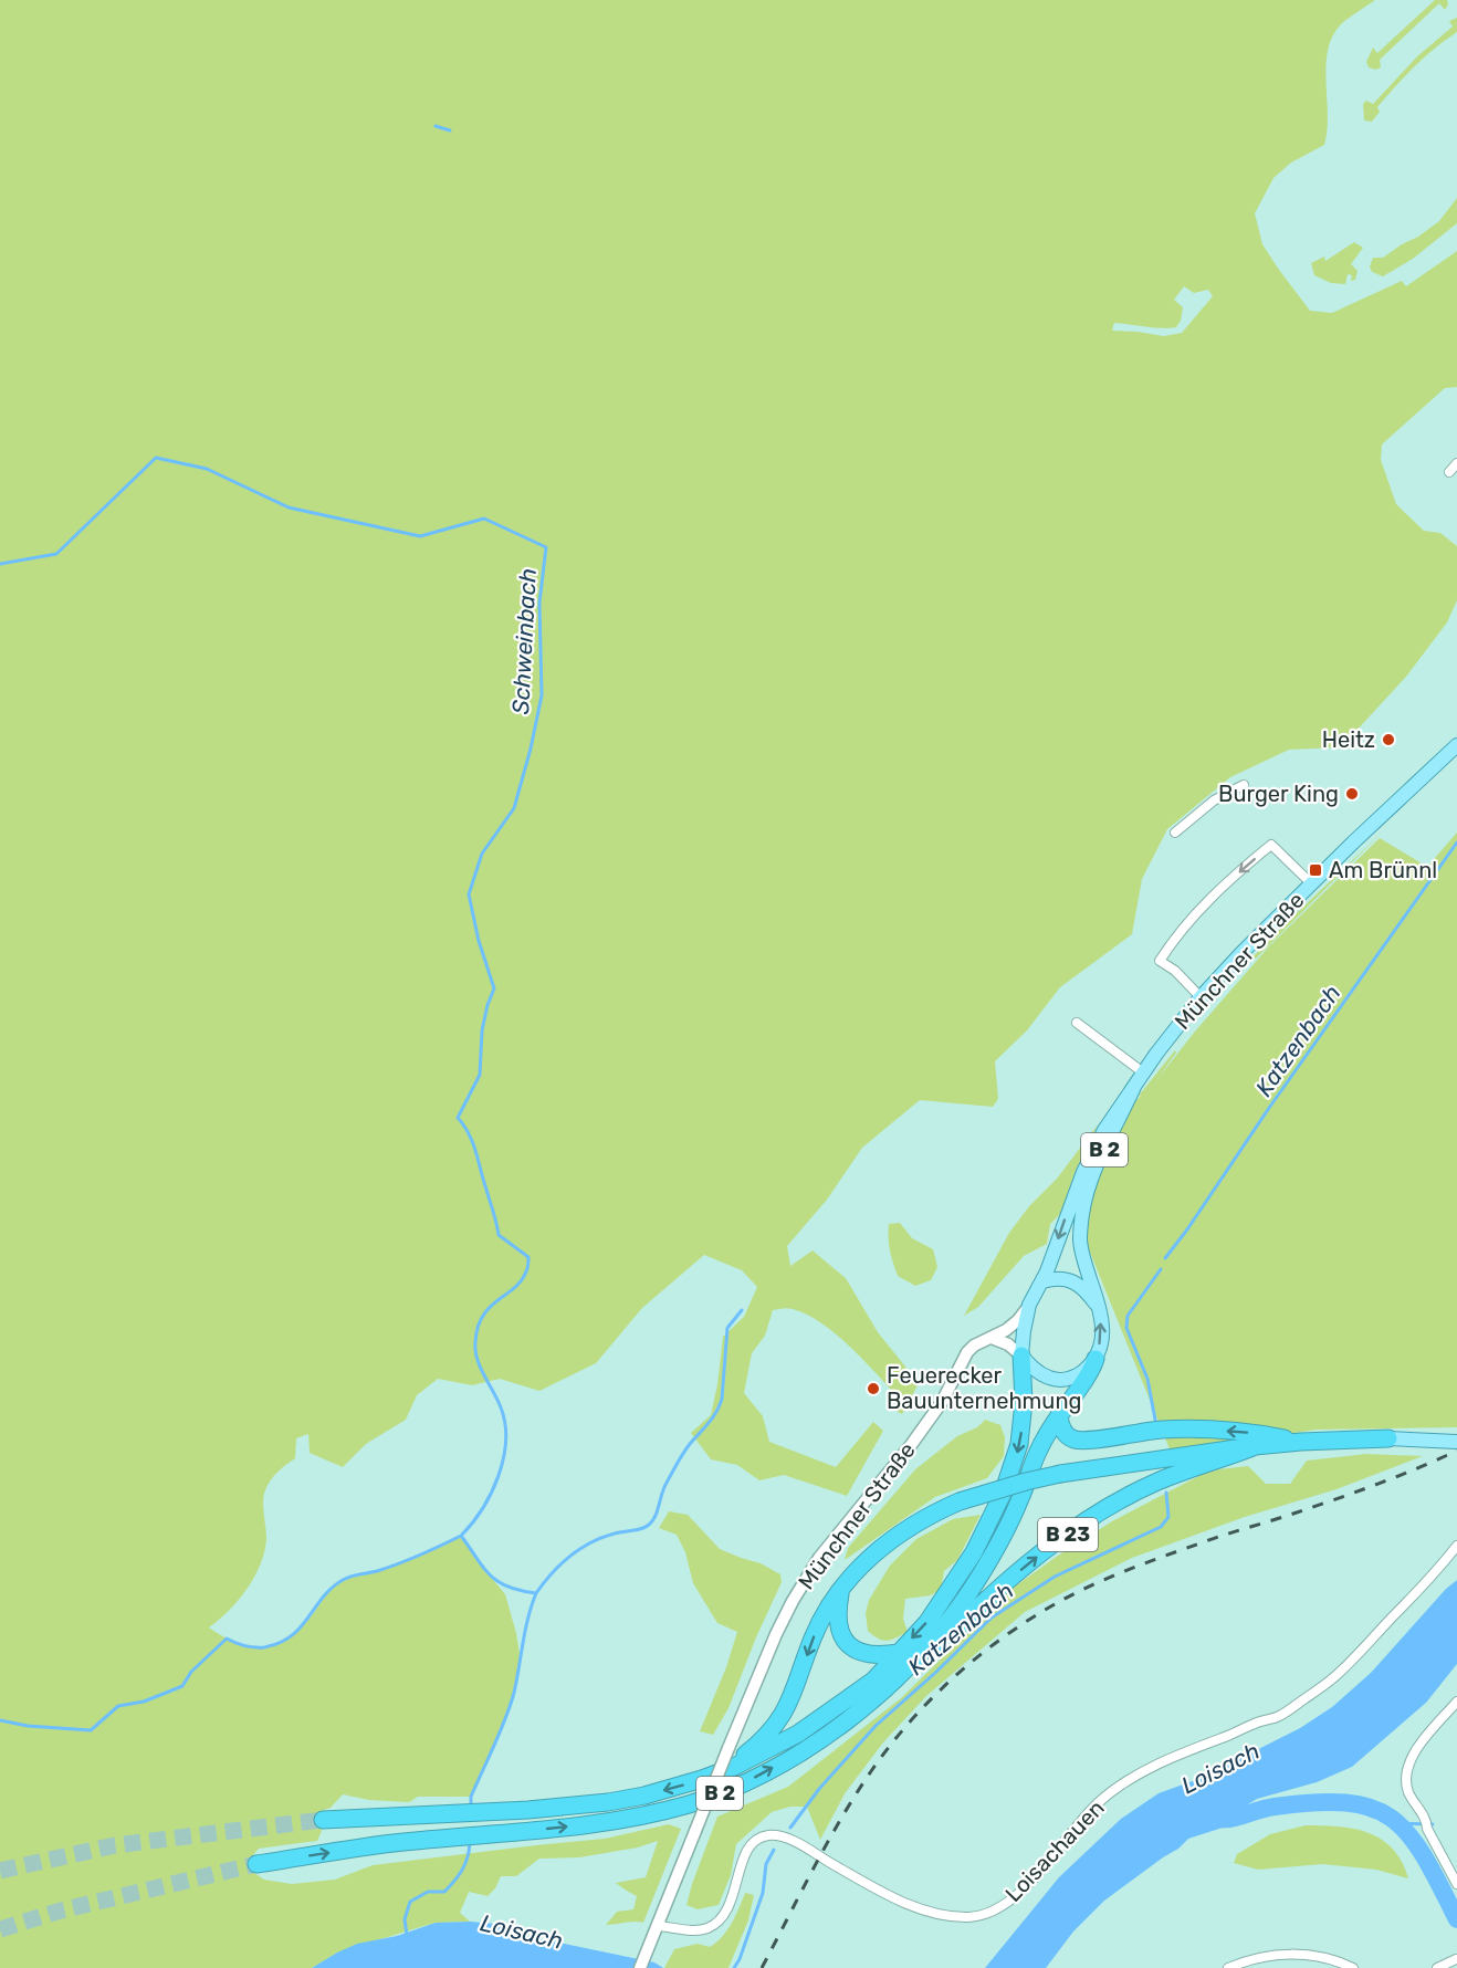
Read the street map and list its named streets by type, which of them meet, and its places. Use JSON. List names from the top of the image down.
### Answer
{
  "streets": {
    "highway": ["B 2", "B 23"],
    "main road": ["Münchner Straße"],
    "street": ["Loisachauen"]
  },
  "crossings": [
    ["Münchner Straße", "B 2"],
    ["Münchner Straße", "Loisachauen"],
    ["B 2", "B 23"]
  ],
  "water": ["Schweinbach", "Katzenbach", "Loisach"],
  "places": {
    "other": ["Heitz", "Burger King", "Feuerecker Bauunternehmung"],
    "transit": ["Am Brünnl"]
  }
}
